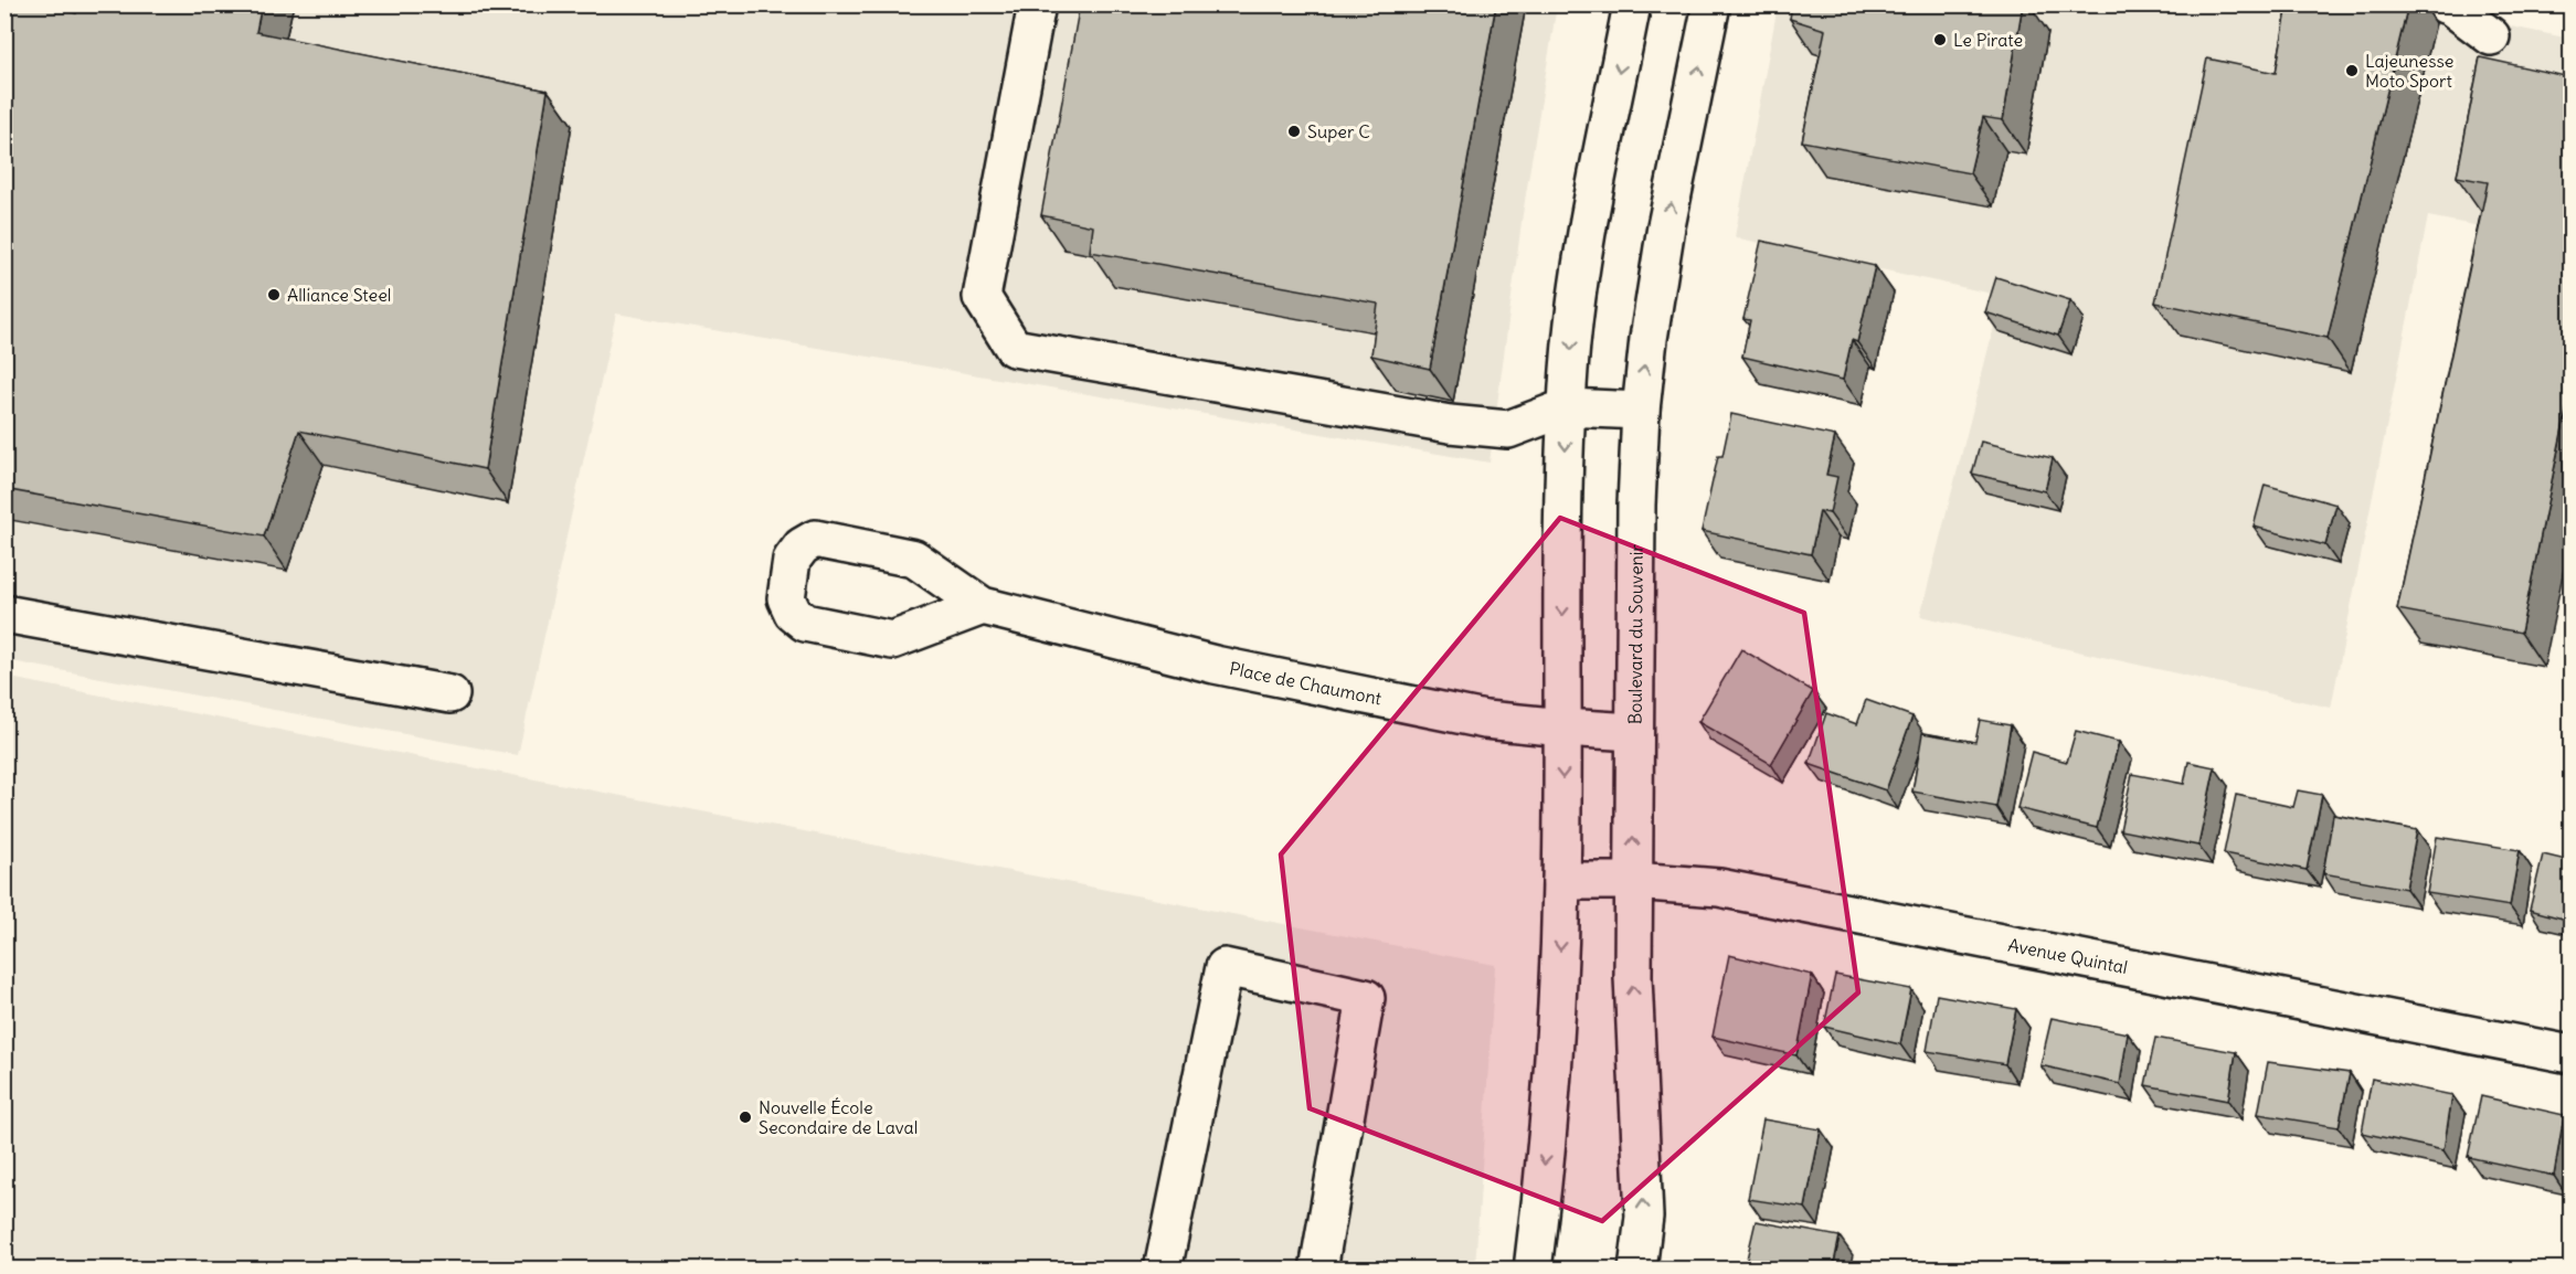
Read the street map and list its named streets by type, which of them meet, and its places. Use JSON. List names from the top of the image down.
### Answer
{
  "streets": {
    "street": ["Boulevard du Souvenir", "Place de Chaumont", "Avenue Quintal"]
  },
  "crossings": [
    ["Boulevard du Souvenir", "Place de Chaumont"],
    ["Boulevard du Souvenir", "Avenue Quintal"]
  ],
  "places": [
    "Le Pirate",
    "Lajeunesse Moto Sport",
    "Super C",
    "Alliance Steel",
    "Nouvelle École Secondaire de Laval"
  ]
}
